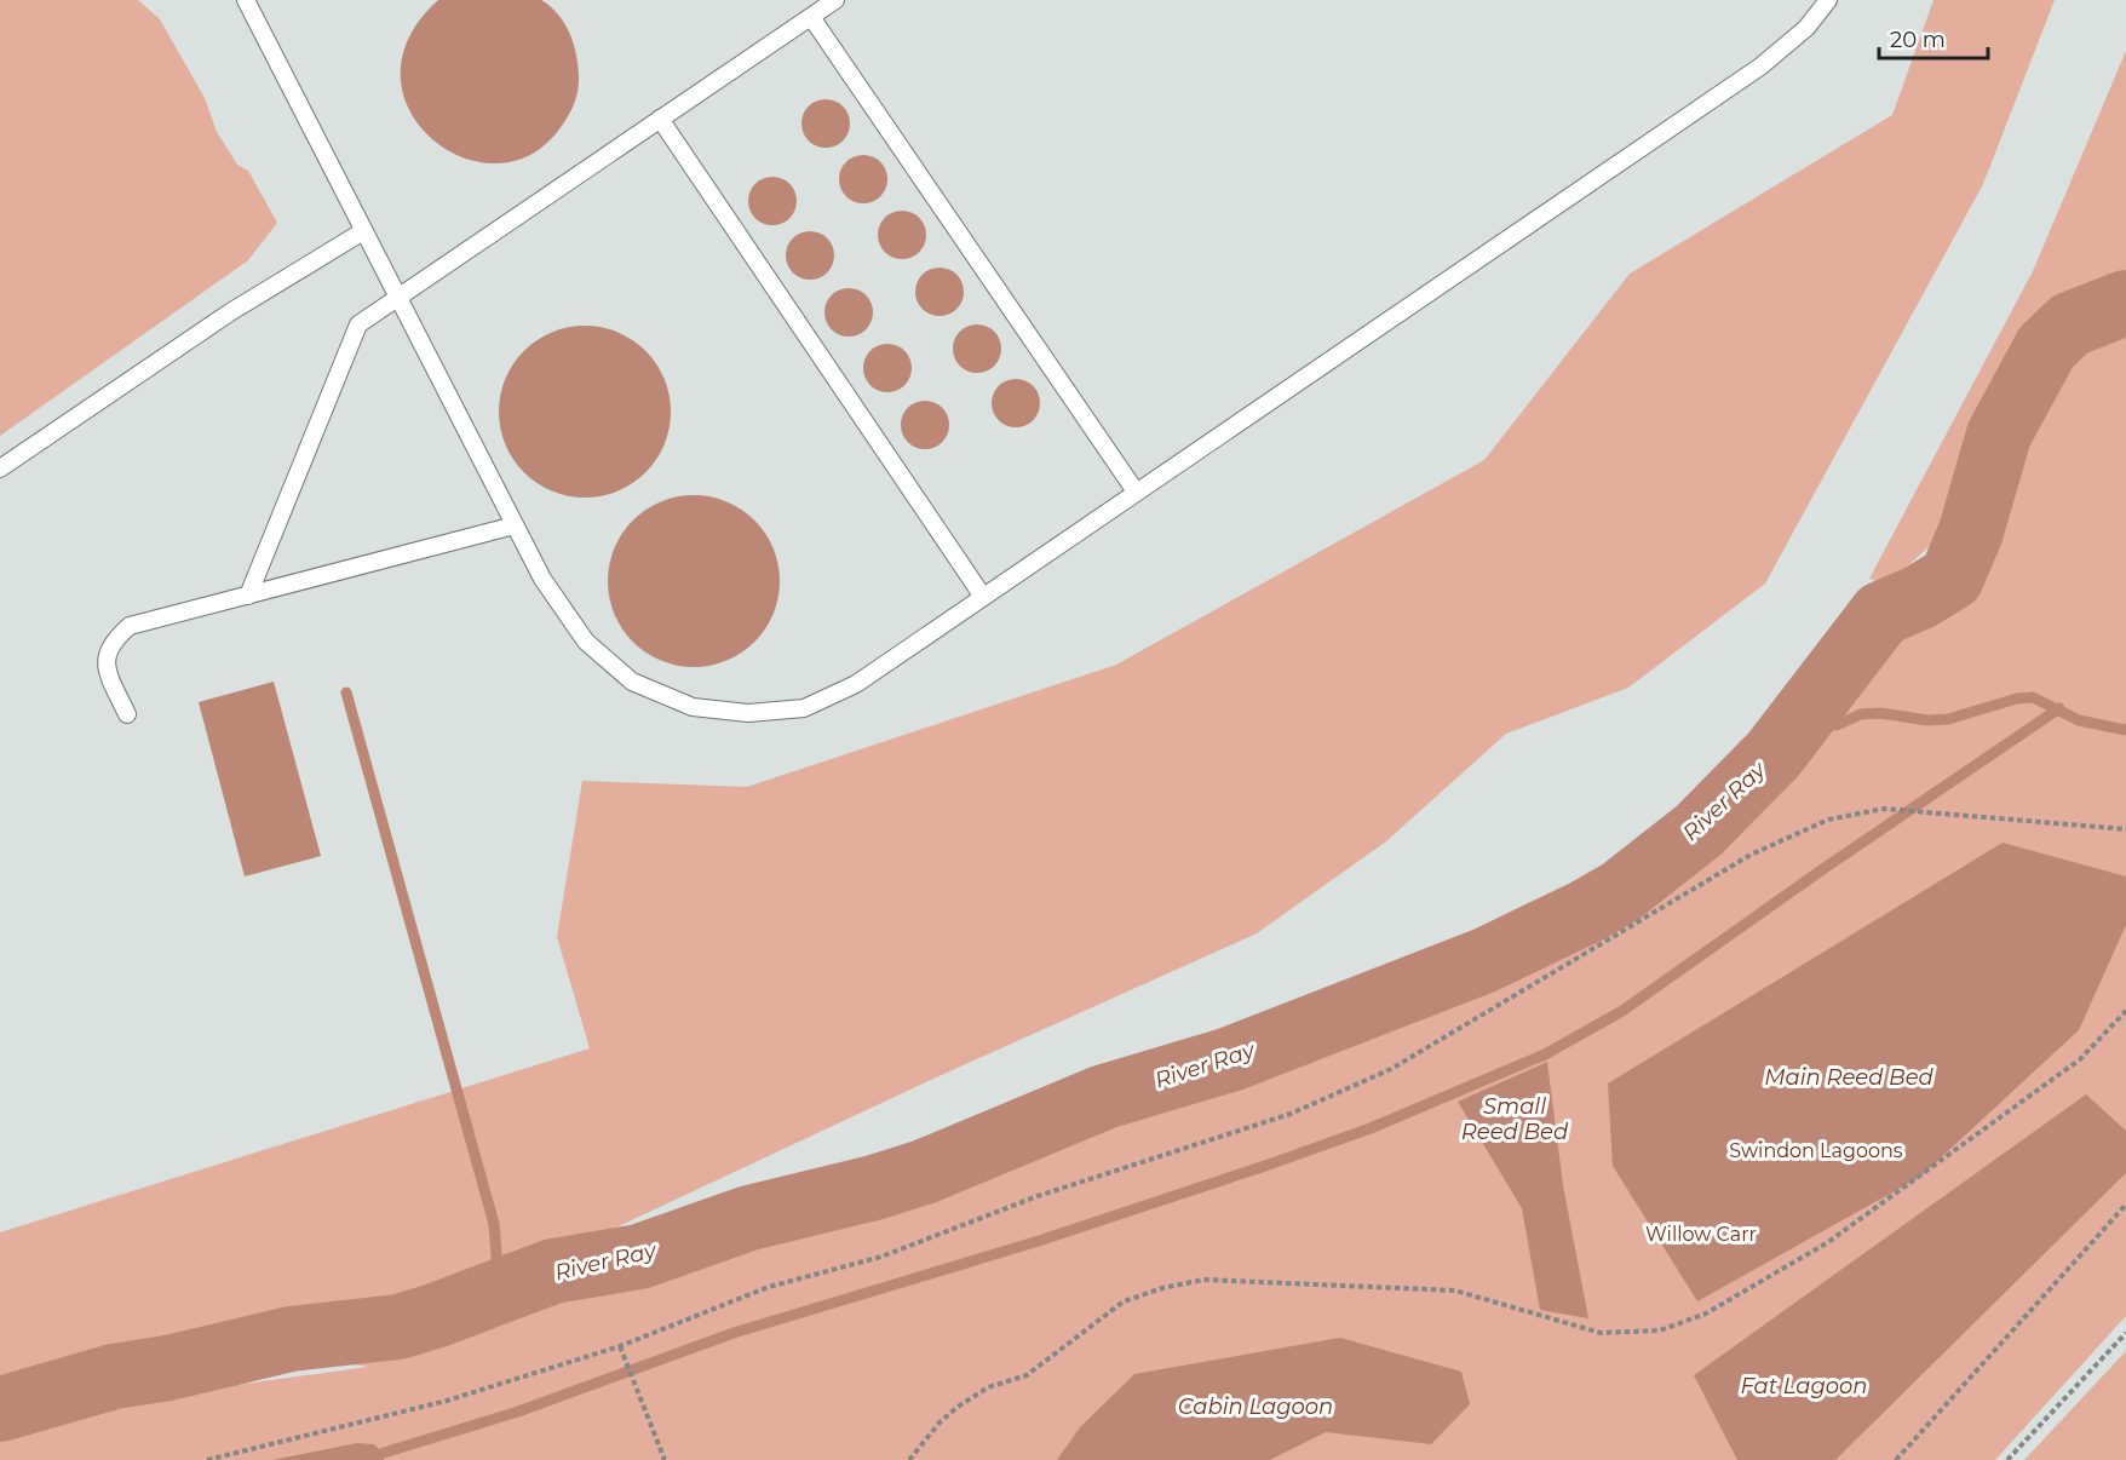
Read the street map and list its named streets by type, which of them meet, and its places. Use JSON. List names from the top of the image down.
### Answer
{
  "water": [
    "River Ray",
    "Main Reed Bed",
    "Small Reed Bed",
    "Fat Lagoon",
    "Cabin Lagoon"
  ],
  "parks": ["Swindon Lagoons", "Willow Carr"],
  "scale_bar": "20 m"
}
